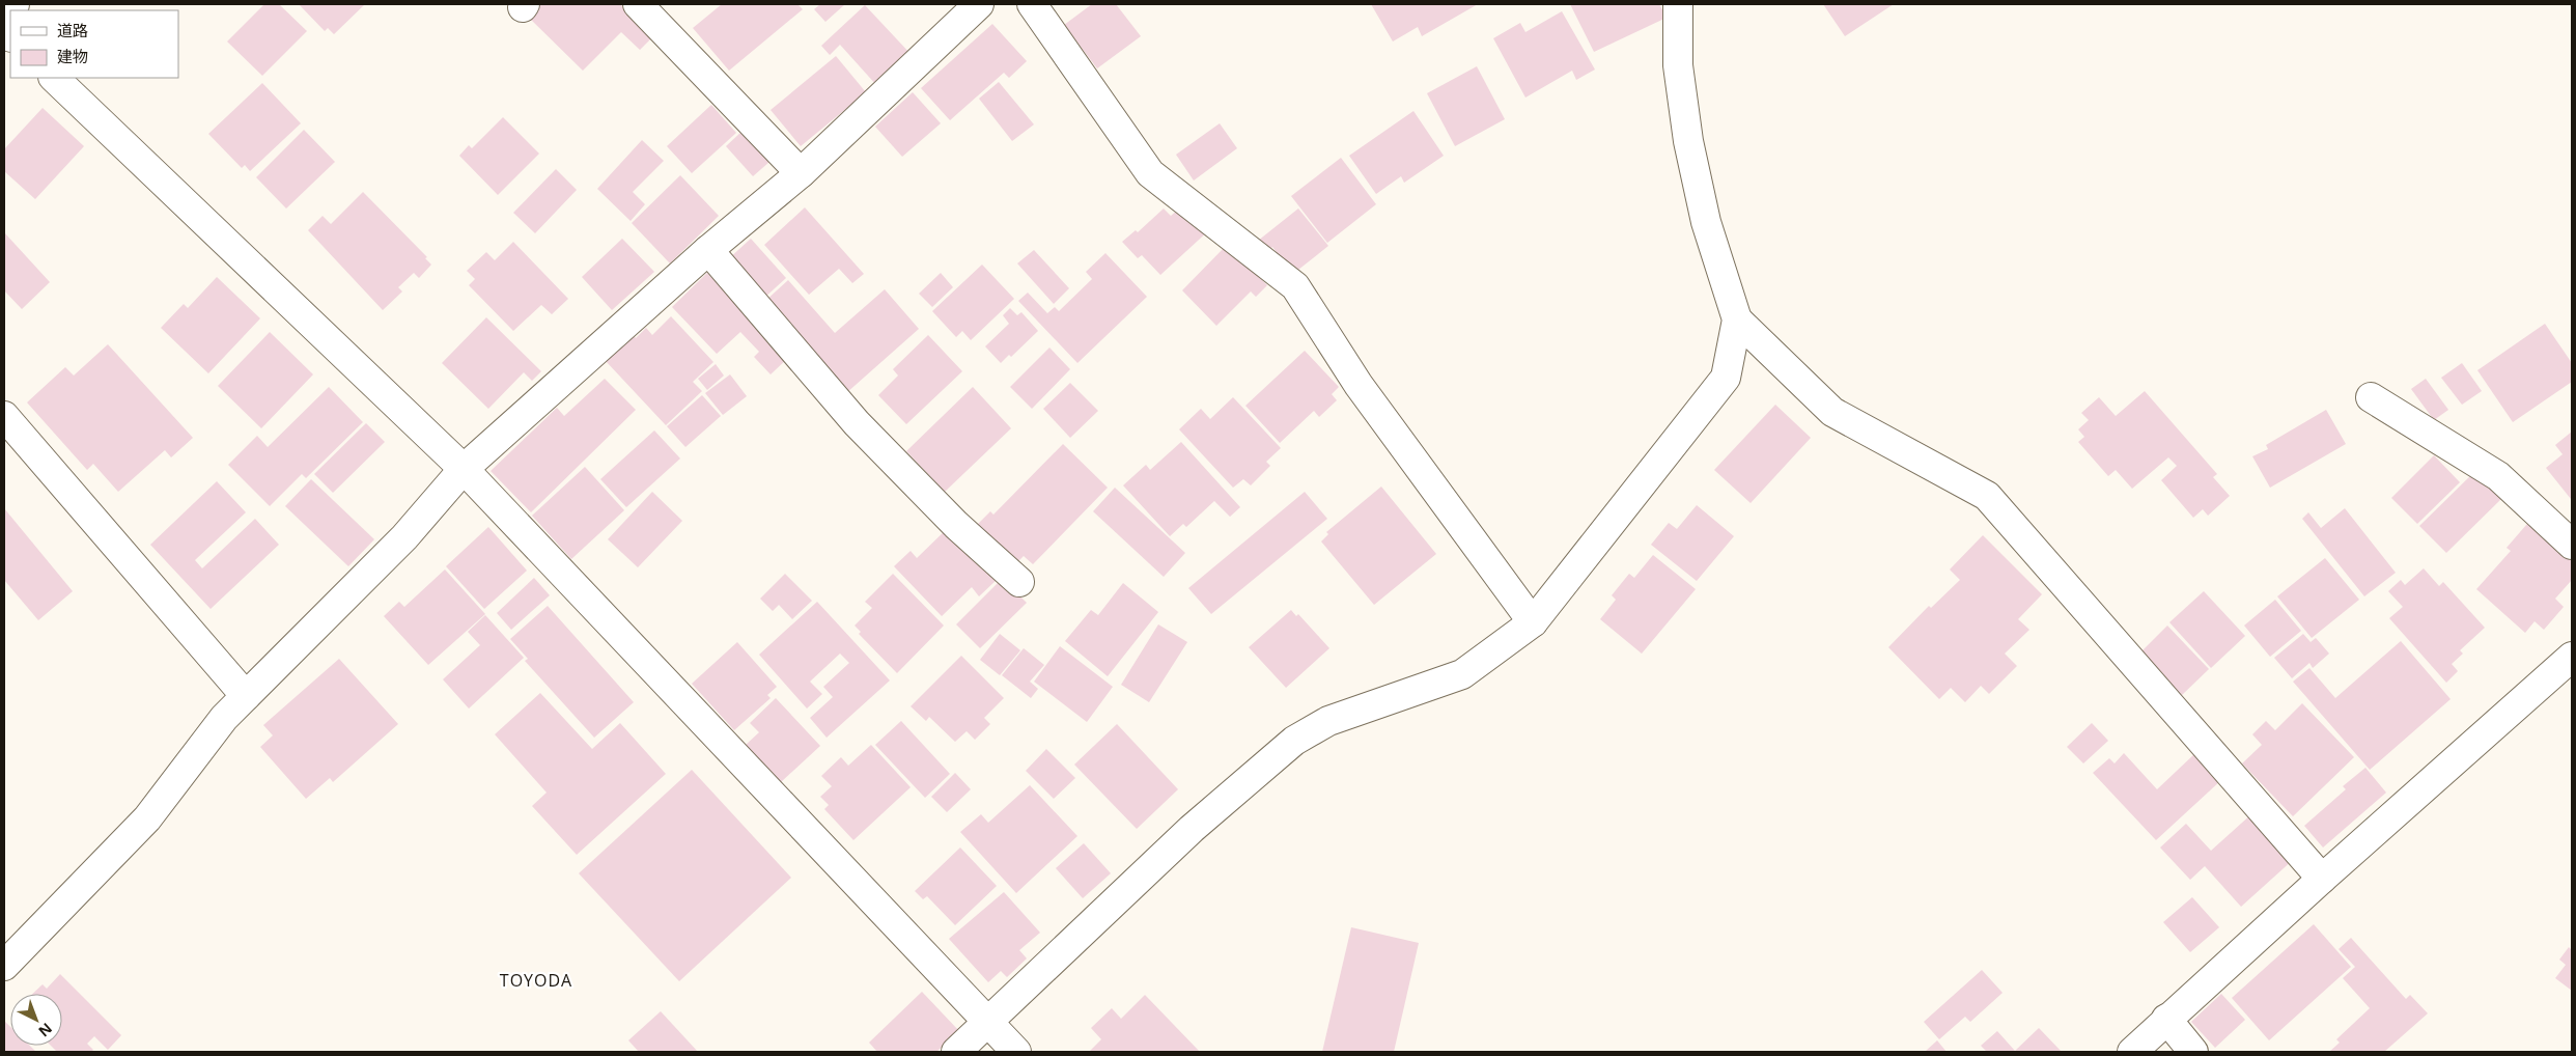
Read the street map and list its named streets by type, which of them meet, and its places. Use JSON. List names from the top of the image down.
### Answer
{
  "districts": ["TOYODA"],
  "legend": ["道路", "建物"],
  "north": "bottom right"
}
